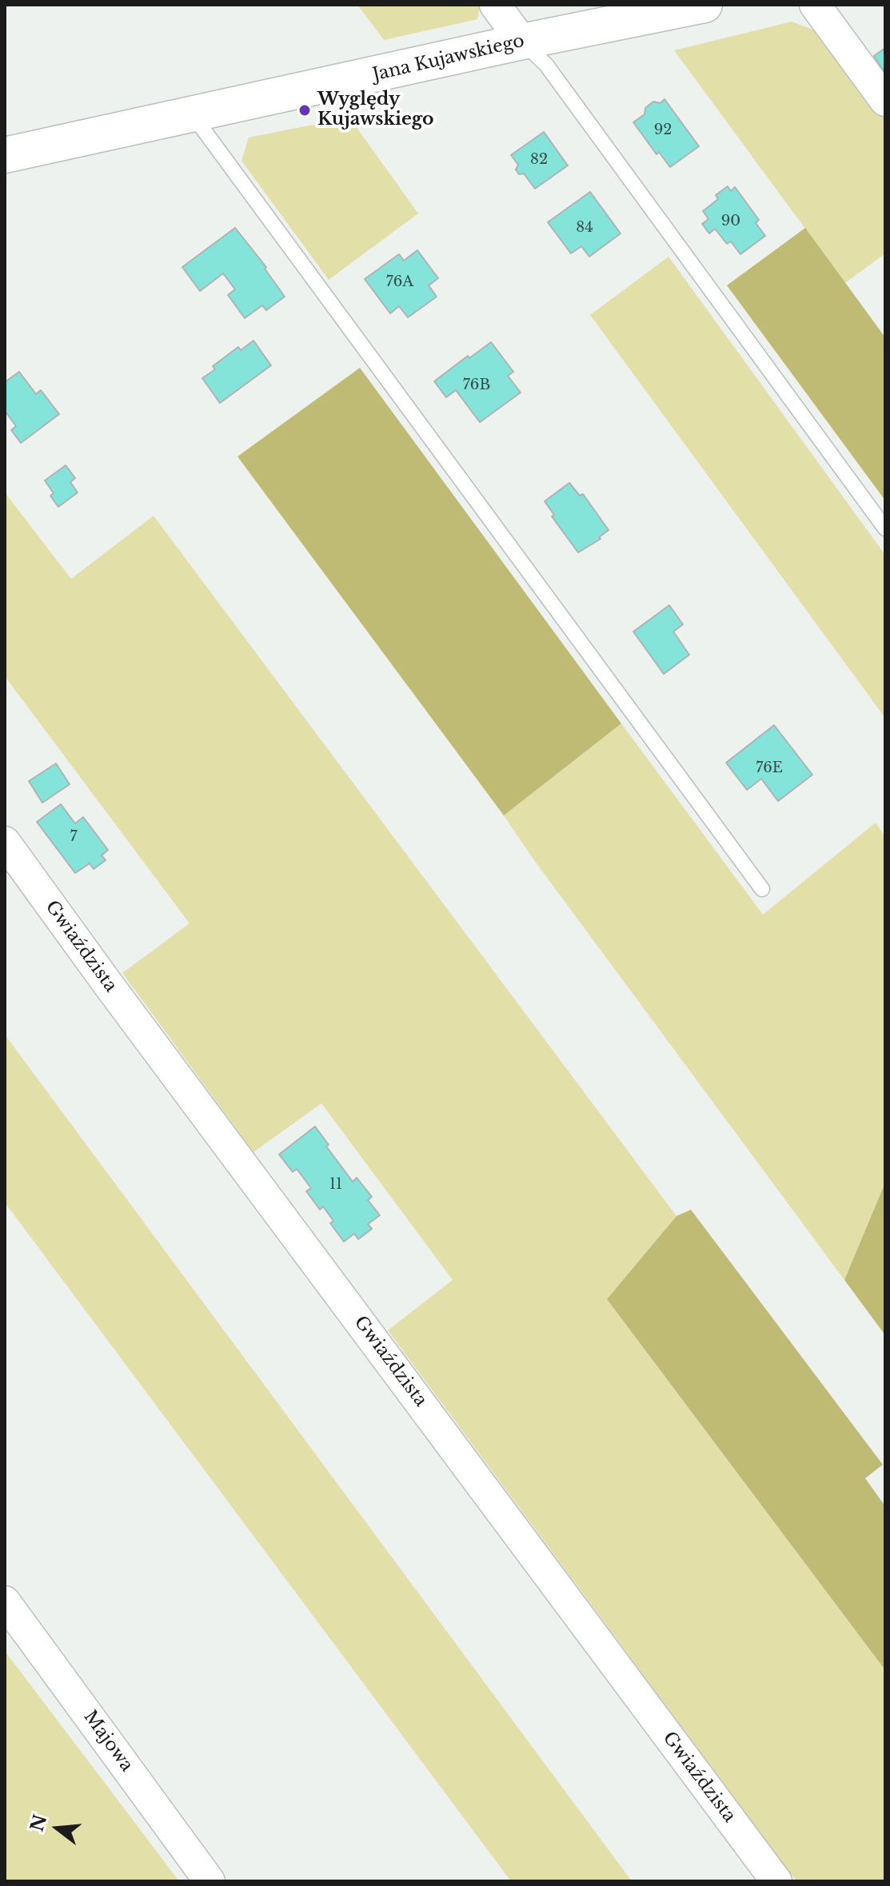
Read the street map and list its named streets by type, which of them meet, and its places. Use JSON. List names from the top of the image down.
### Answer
{
  "streets": {
    "main road": ["Jana Kujawskiego"],
    "street": ["Gwiaździsta", "Majowa"]
  },
  "places": ["Wyględy Kujawskiego"],
  "house_numbers": [
    "92",
    "82",
    "90",
    "84",
    "76A",
    "76B",
    "76E",
    "7",
    "11"
  ],
  "north": "left"
}
